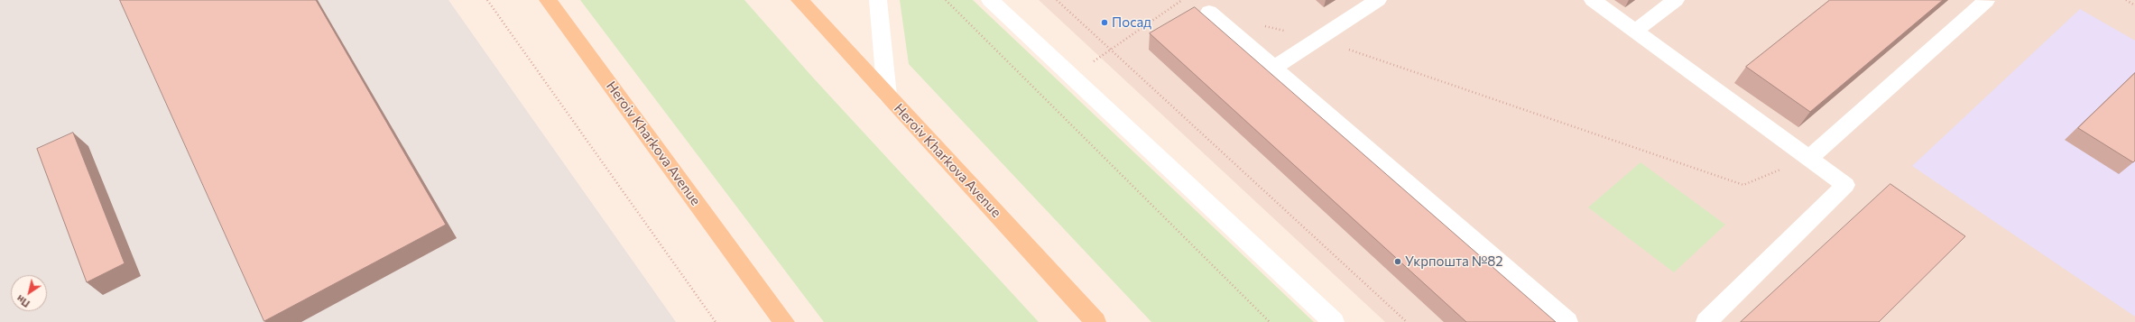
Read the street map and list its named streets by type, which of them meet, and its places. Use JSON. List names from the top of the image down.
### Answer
{
  "streets": {
    "main road": ["Heroiv Kharkova Avenue"]
  },
  "places": ["Посад", "Укрпошта №82"],
  "north": "bottom left"
}
